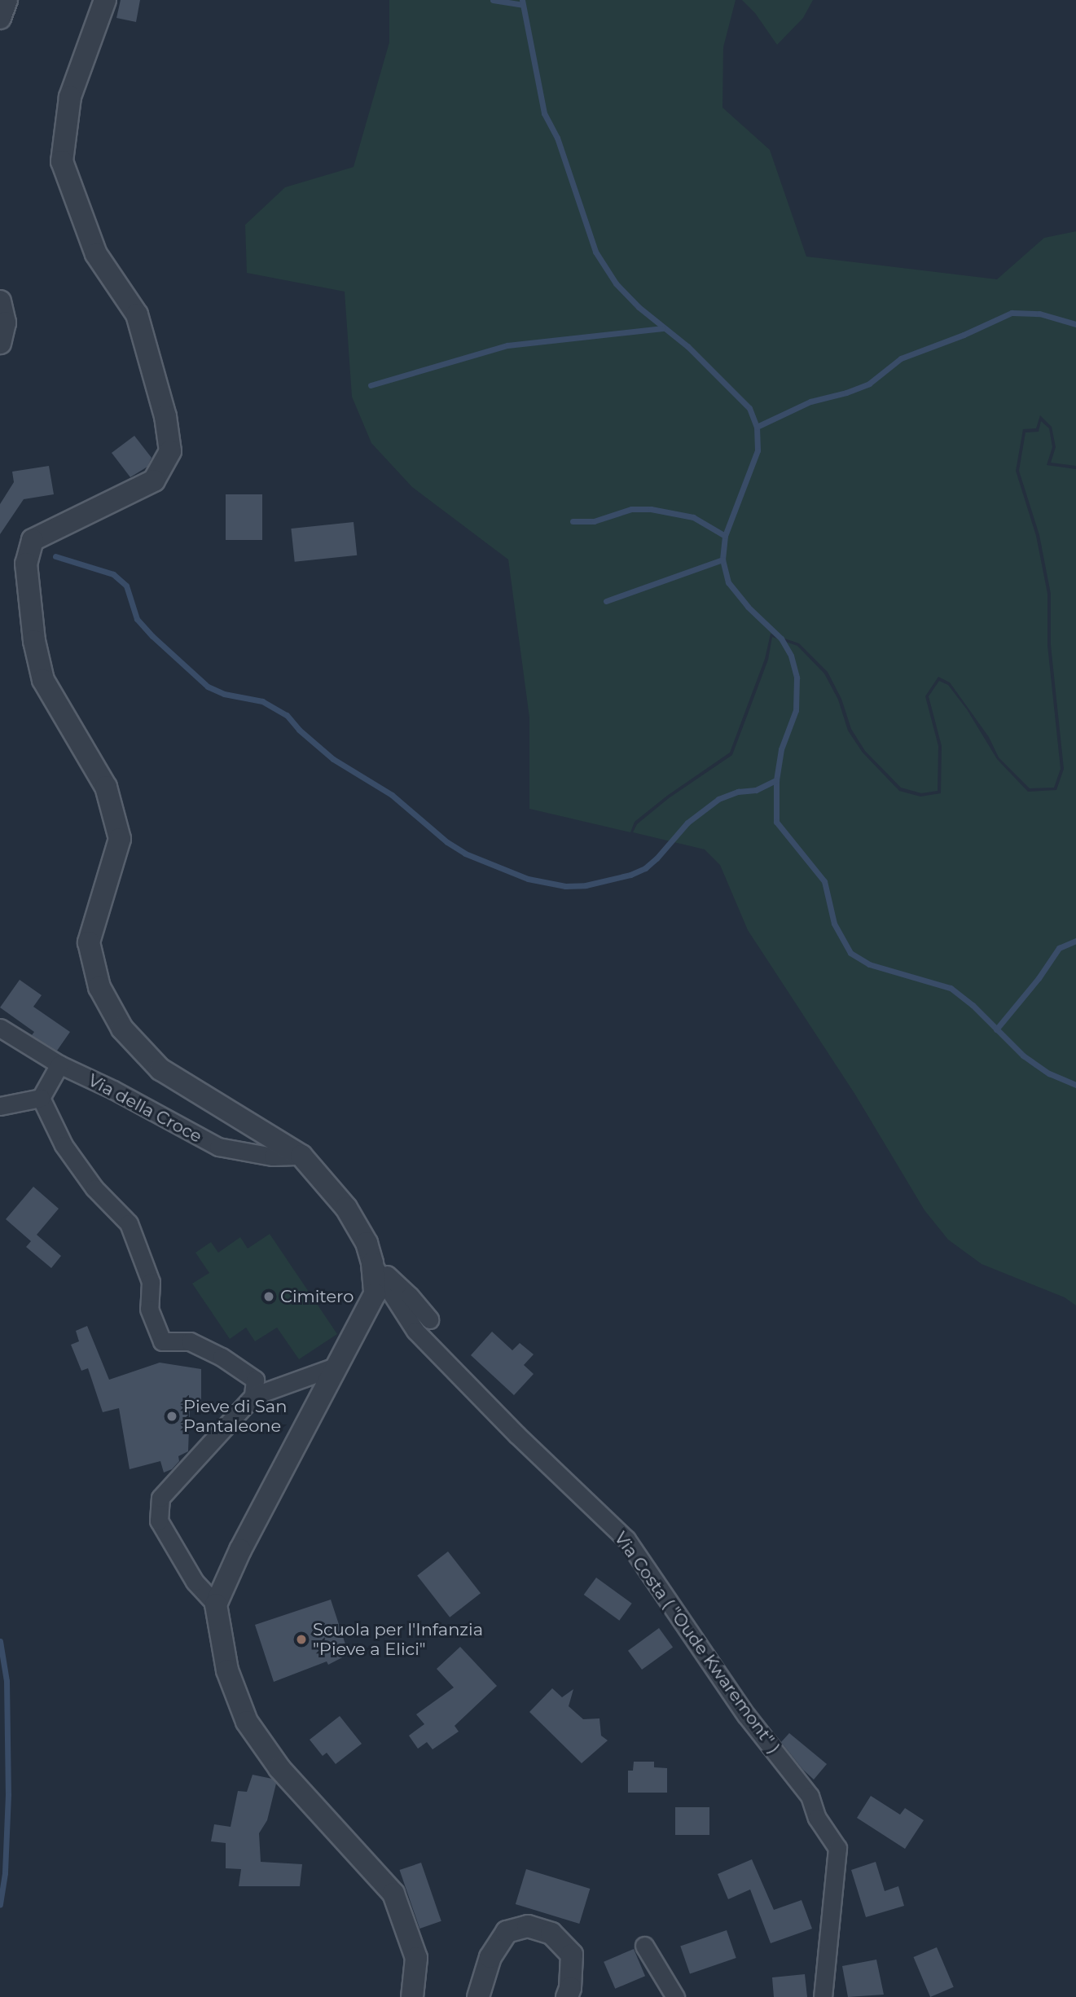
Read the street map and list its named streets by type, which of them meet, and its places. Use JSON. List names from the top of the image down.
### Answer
{
  "streets": {
    "street": ["Via della Croce", "Via Costa ( \"Oude Kwaremont\" )"]
  },
  "places": ["Cimitero", "Pieve di San Pantaleone", "Scuola per l'Infanzia \"Pieve a Elici\""]
}
